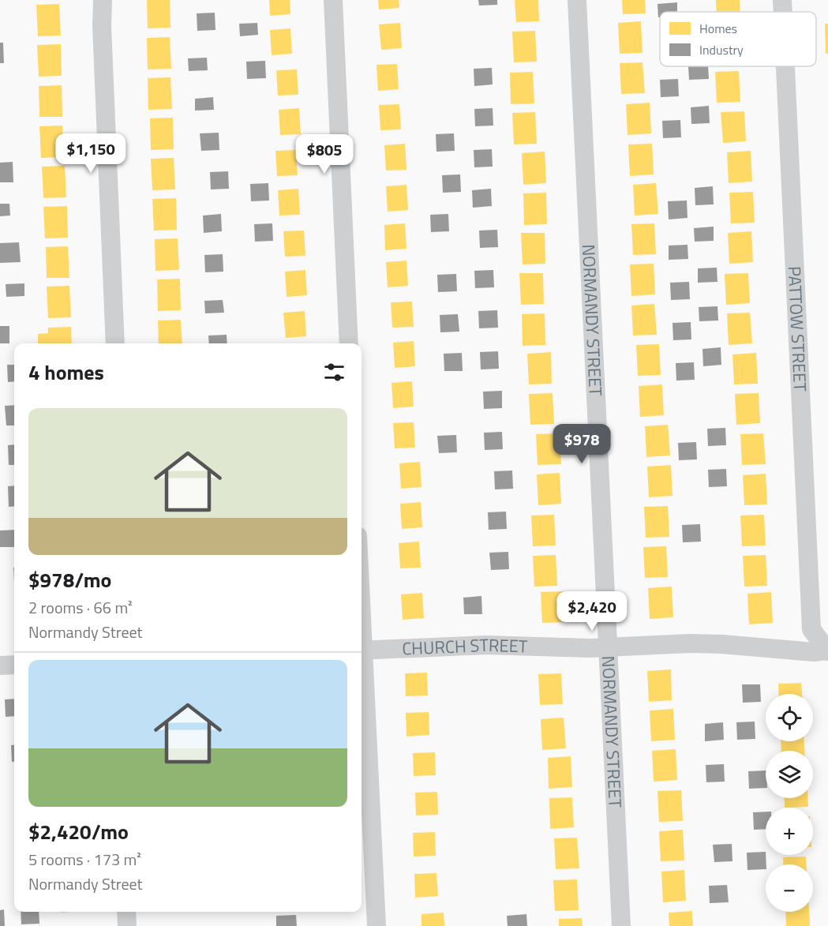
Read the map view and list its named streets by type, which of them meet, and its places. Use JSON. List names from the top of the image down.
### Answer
{
  "streets": {
    "street": ["NORMANDY STREET", "PATTOW STREET", "CHURCH STREET"]
  },
  "crossings": [
    ["NORMANDY STREET", "CHURCH STREET"],
    ["PATTOW STREET", "CHURCH STREET"]
  ],
  "legend": ["Homes", "Industry"],
  "page": {
    "price": [
      "$1,150",
      "$805",
      "$978",
      "$2,420"
    ],
    "heading": "4 homes",
    "list": [
      {
        "name": "$978/mo",
        "note": "2 rooms · 66 m² · Normandy Street"
      },
      {
        "name": "$2,420/mo",
        "note": "5 rooms · 173 m² · Normandy Street"
      }
    ],
    "map_buttons": ["+", "−"]
  }
}
